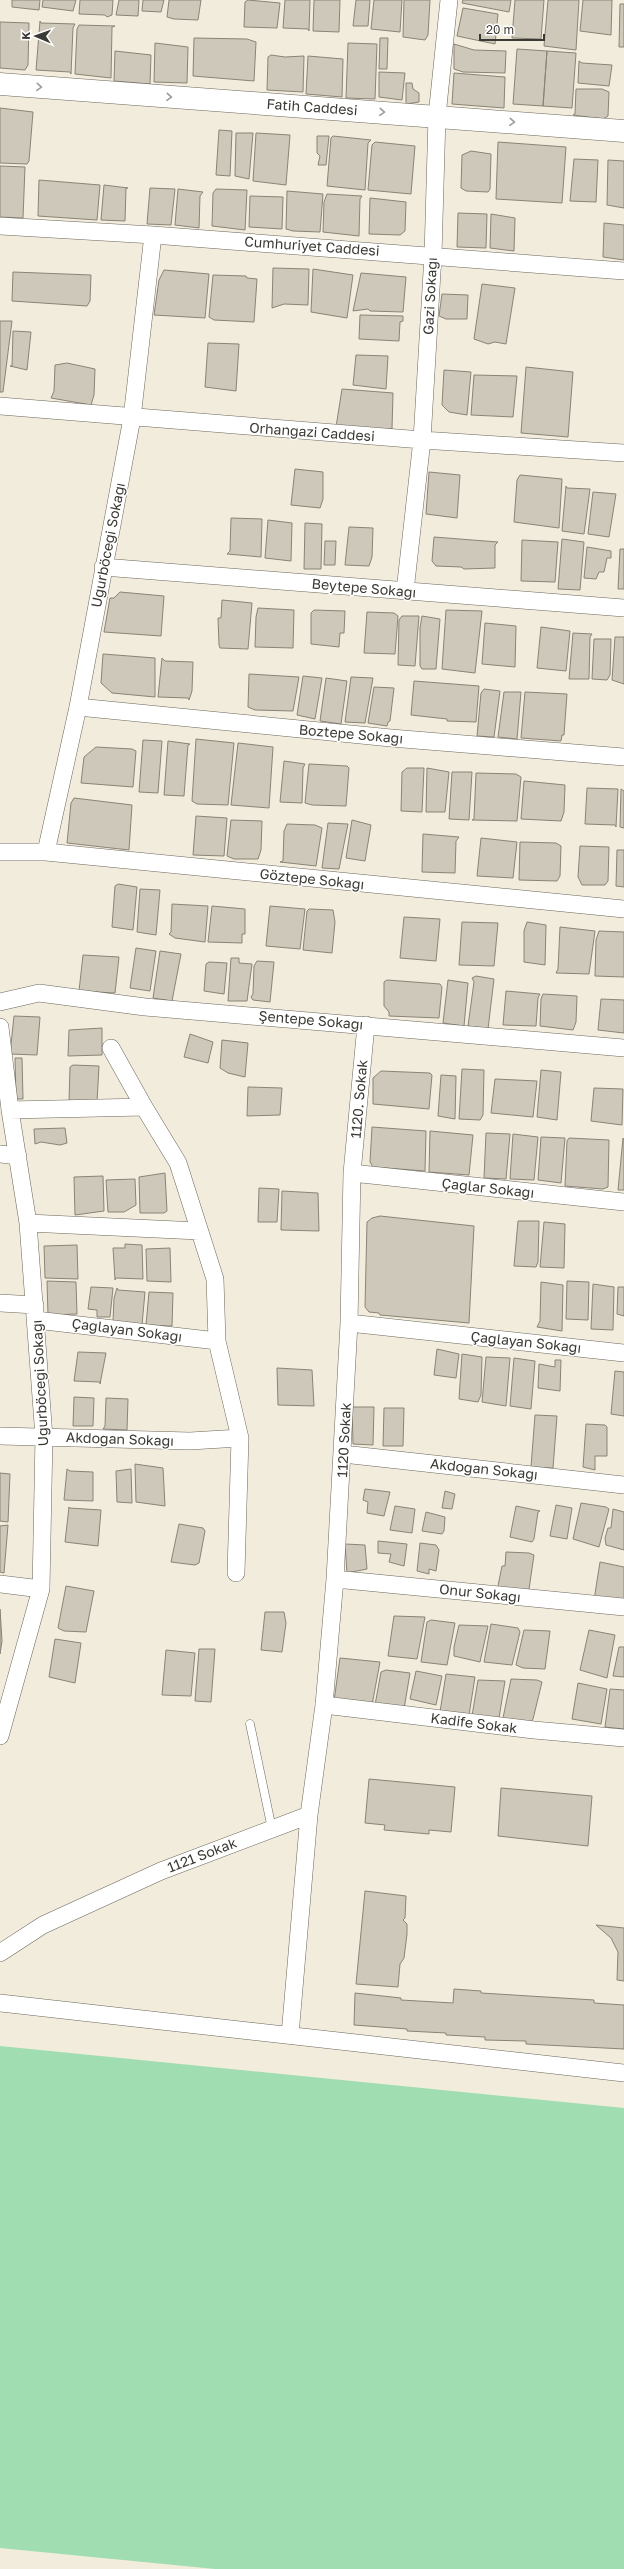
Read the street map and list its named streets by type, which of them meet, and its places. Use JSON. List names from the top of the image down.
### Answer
{
  "streets": {
    "main road": ["Fatih Caddesi"],
    "street": [
      "Cumhuriyet Caddesi",
      "Gazi Sokağı",
      "Orhangazi Caddesi",
      "Uğurböceği Sokağı",
      "Beytepe Sokağı",
      "Boztepe Sokağı",
      "Göztepe Sokağı",
      "Şentepe Sokağı",
      "1120. Sokak",
      "Çağlar Sokağı",
      "Çağlayan Sokağı",
      "Akdoğan Sokağı",
      "1120 Sokak",
      "Onur Sokağı",
      "Kadife Sokak",
      "1121 Sokak"
    ]
  },
  "crossings": [
    ["Fatih Caddesi", "Gazi Sokağı"],
    ["Cumhuriyet Caddesi", "Gazi Sokağı"],
    ["Cumhuriyet Caddesi", "Uğurböceği Sokağı"],
    ["Gazi Sokağı", "Orhangazi Caddesi"],
    ["Gazi Sokağı", "Beytepe Sokağı"],
    ["Orhangazi Caddesi", "Uğurböceği Sokağı"],
    ["Uğurböceği Sokağı", "Beytepe Sokağı"],
    ["Uğurböceği Sokağı", "Boztepe Sokağı"],
    ["Uğurböceği Sokağı", "Göztepe Sokağı"],
    ["Uğurböceği Sokağı", "Çağlayan Sokağı"],
    ["Uğurböceği Sokağı", "Akdoğan Sokağı"],
    ["Şentepe Sokağı", "1120. Sokak"],
    ["1120. Sokak", "Çağlar Sokağı"],
    ["1120. Sokak", "1120 Sokak"],
    ["Çağlar Sokağı", "1120 Sokak"],
    ["Çağlayan Sokağı", "1120 Sokak"],
    ["Akdoğan Sokağı", "1120 Sokak"],
    ["1120 Sokak", "Onur Sokağı"],
    ["1120 Sokak", "Kadife Sokak"]
  ],
  "one_way": ["Fatih Caddesi"],
  "scale_bar": "20 m",
  "north": "left"
}
